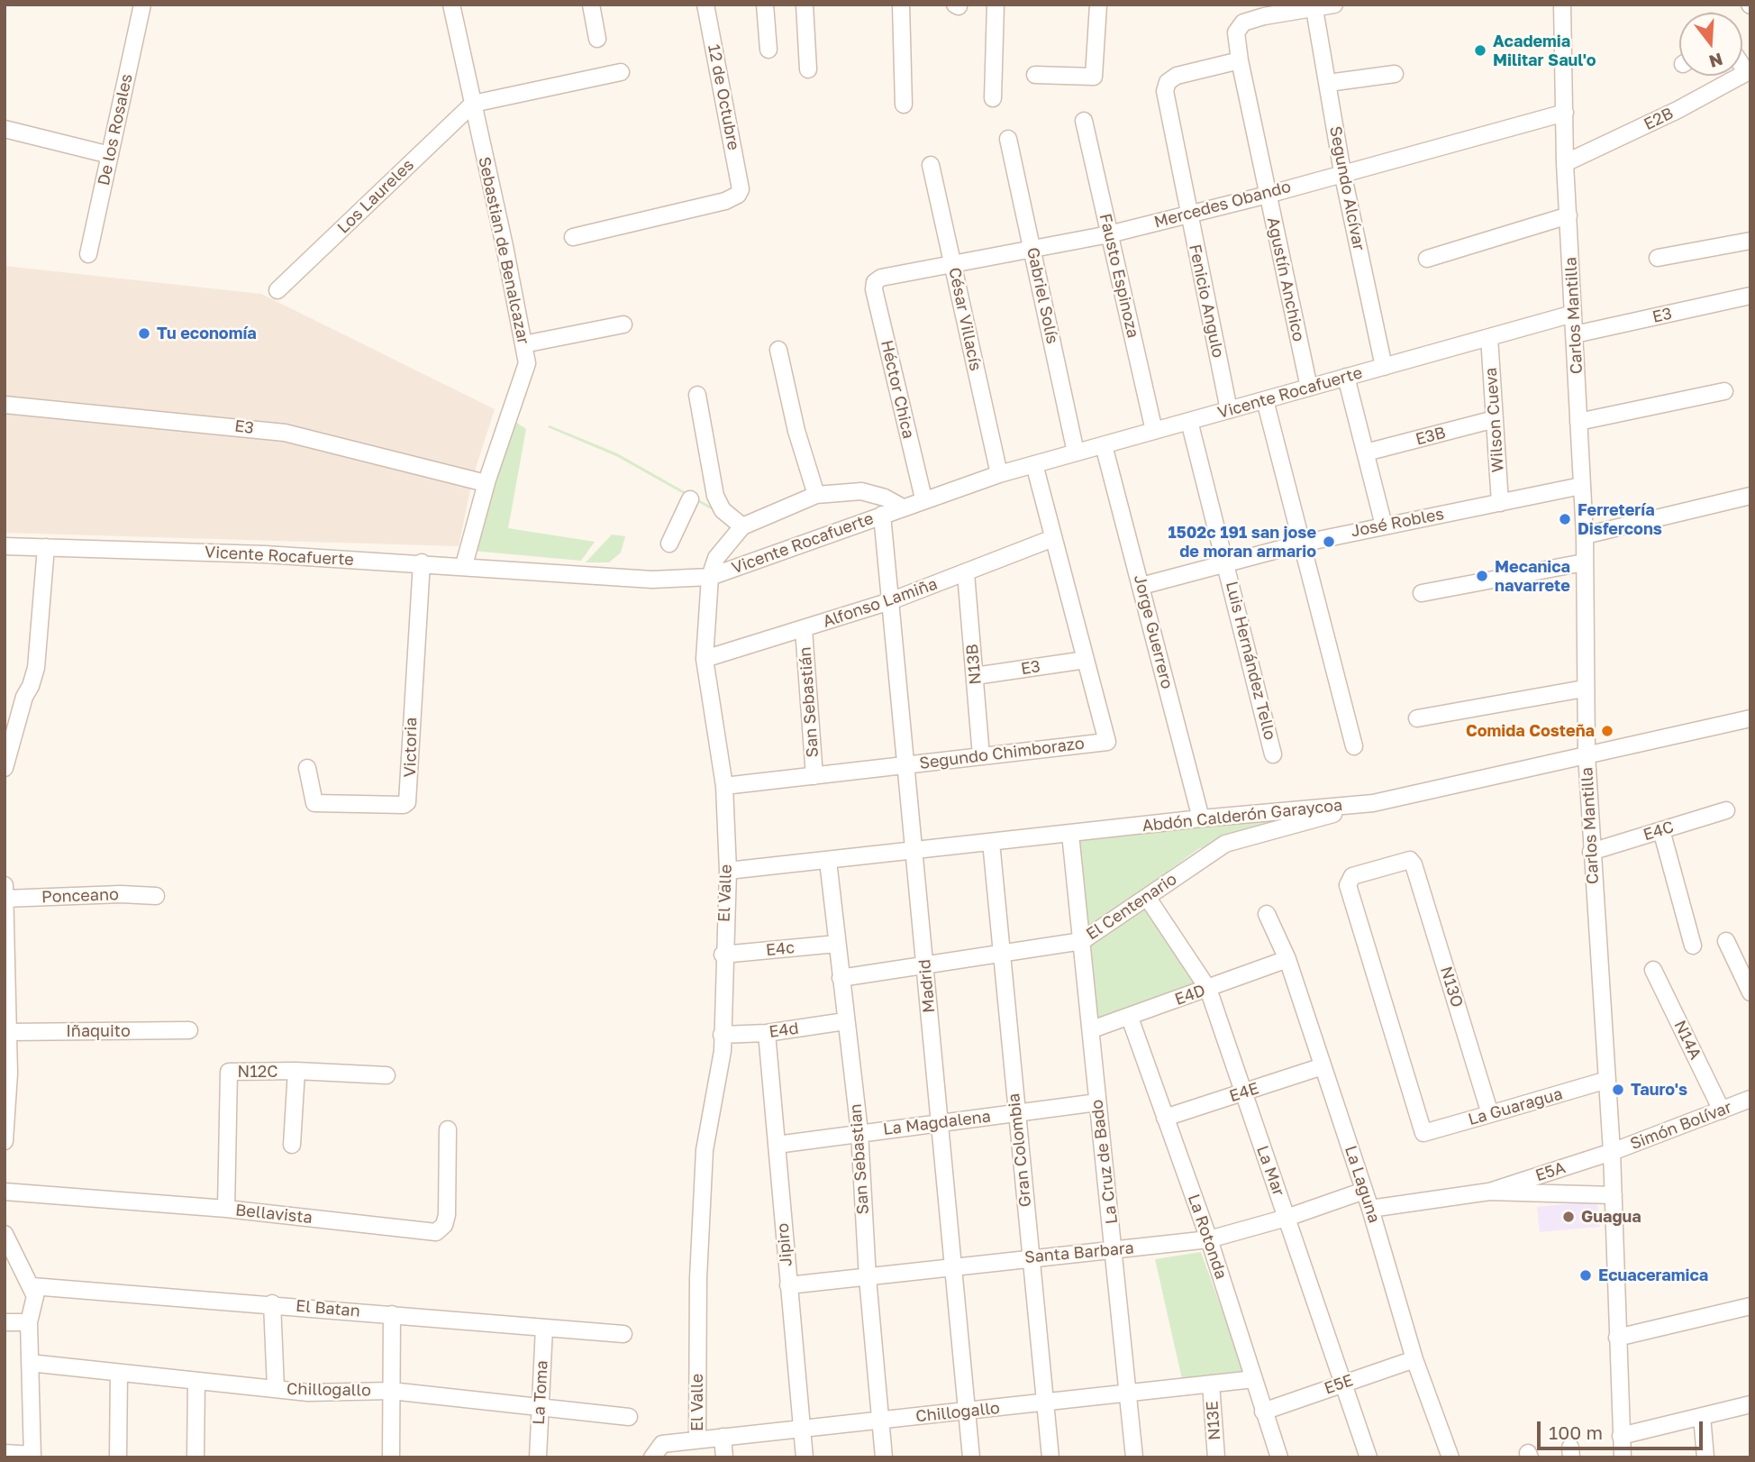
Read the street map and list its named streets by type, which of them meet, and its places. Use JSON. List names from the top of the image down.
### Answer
{
  "streets": {
    "street": [
      "12 de Octubre",
      "E2B",
      "De los Rosales",
      "Segundo Alcívar",
      "Los Laureles",
      "Mercedes Obando",
      "Sebastian de Benalcazar",
      "Fausto Espinoza",
      "Agustín Anchico",
      "Gabriel Solís",
      "Fenicio Angulo",
      "Carlos Mantilla",
      "E3",
      "César Villacís",
      "Héctor Chica",
      "Vicente Rocafuerte",
      "Wilson Cueva",
      "E3B",
      "José Robles",
      "Alfonso Lamiña",
      "Jorge Guerrero",
      "Luis Hernández Tello",
      "N13B",
      "San Sebastián",
      "Victoria",
      "Segundo Chimborazo",
      "Abdón Calderón Garaycoa",
      "E4C",
      "El Valle",
      "Ponceano",
      "El Centenario",
      "E4c",
      "Madrid",
      "N13O",
      "E4D",
      "E4d",
      "Iñaquito",
      "N14A",
      "N12C",
      "E4E",
      "La Guaragua",
      "La Magdalena",
      "Simón Bolívar",
      "Gran Colombia",
      "San Sebastian",
      "La Cruz de Bado",
      "La Mar",
      "E5A",
      "La Laguna",
      "Bellavista",
      "La Rotonda",
      "Jipiro",
      "Santa Barbara",
      "El Batan",
      "E5E",
      "Chillogallo",
      "La Toma",
      "N13E"
    ]
  },
  "crossings": [
    ["E2B", "Carlos Mantilla"],
    ["Segundo Alcívar", "Mercedes Obando"],
    ["Segundo Alcívar", "Agustín Anchico"],
    ["Segundo Alcívar", "Vicente Rocafuerte"],
    ["Los Laureles", "Sebastian de Benalcazar"],
    ["Mercedes Obando", "Fausto Espinoza"],
    ["Mercedes Obando", "Agustín Anchico"],
    ["Mercedes Obando", "Gabriel Solís"],
    ["Mercedes Obando", "Fenicio Angulo"],
    ["Mercedes Obando", "Carlos Mantilla"],
    ["Mercedes Obando", "César Villacís"],
    ["Mercedes Obando", "Héctor Chica"],
    ["Sebastian de Benalcazar", "Vicente Rocafuerte"],
    ["Fausto Espinoza", "Vicente Rocafuerte"],
    ["Agustín Anchico", "Fenicio Angulo"],
    ["Agustín Anchico", "Vicente Rocafuerte"],
    ["Gabriel Solís", "Vicente Rocafuerte"],
    ["Fenicio Angulo", "Vicente Rocafuerte"],
    ["Carlos Mantilla", "E3"],
    ["Carlos Mantilla", "Vicente Rocafuerte"],
    ["Carlos Mantilla", "José Robles"],
    ["Carlos Mantilla", "Abdón Calderón Garaycoa"],
    ["Carlos Mantilla", "E4C"],
    ["Carlos Mantilla", "La Guaragua"],
    ["Carlos Mantilla", "Simón Bolívar"],
    ["Carlos Mantilla", "E5A"],
    ["E3", "N13B"],
    ["E3", "Segundo Chimborazo"],
    ["César Villacís", "Vicente Rocafuerte"],
    ["Héctor Chica", "Vicente Rocafuerte"],
    ["Vicente Rocafuerte", "Wilson Cueva"],
    ["Vicente Rocafuerte", "Jorge Guerrero"],
    ["Vicente Rocafuerte", "Luis Hernández Tello"],
    ["Vicente Rocafuerte", "Victoria"],
    ["Vicente Rocafuerte", "Segundo Chimborazo"],
    ["Vicente Rocafuerte", "El Valle"],
    ["Vicente Rocafuerte", "Madrid"],
    ["Wilson Cueva", "E3B"],
    ["Wilson Cueva", "José Robles"],
    ["José Robles", "Jorge Guerrero"],
    ["José Robles", "Luis Hernández Tello"],
    ["Alfonso Lamiña", "N13B"],
    ["Alfonso Lamiña", "San Sebastián"],
    ["Alfonso Lamiña", "Segundo Chimborazo"],
    ["Alfonso Lamiña", "El Valle"],
    ["Alfonso Lamiña", "Madrid"],
    ["Jorge Guerrero", "Abdón Calderón Garaycoa"],
    ["N13B", "Segundo Chimborazo"],
    ["San Sebastián", "Segundo Chimborazo"],
    ["Segundo Chimborazo", "El Valle"],
    ["Segundo Chimborazo", "Madrid"],
    ["Abdón Calderón Garaycoa", "El Valle"],
    ["Abdón Calderón Garaycoa", "El Centenario"],
    ["Abdón Calderón Garaycoa", "Madrid"],
    ["Abdón Calderón Garaycoa", "Gran Colombia"],
    ["Abdón Calderón Garaycoa", "San Sebastian"],
    ["Abdón Calderón Garaycoa", "La Cruz de Bado"],
    ["El Valle", "E4c"],
    ["El Valle", "E4d"],
    ["El Valle", "Chillogallo"],
    ["El Centenario", "Madrid"],
    ["El Centenario", "Gran Colombia"],
    ["El Centenario", "San Sebastian"],
    ["El Centenario", "La Cruz de Bado"],
    ["El Centenario", "La Mar"],
    ["E4c", "San Sebastian"],
    ["Madrid", "La Magdalena"],
    ["Madrid", "Santa Barbara"],
    ["Madrid", "Chillogallo"],
    ["N13O", "La Guaragua"],
    ["E4D", "La Cruz de Bado"],
    ["E4D", "La Mar"],
    ["E4D", "La Laguna"],
    ["E4D", "La Rotonda"],
    ["E4d", "San Sebastian"],
    ["E4d", "Jipiro"],
    ["N14A", "Simón Bolívar"],
    ["N12C", "Bellavista"],
    ["E4E", "La Mar"],
    ["E4E", "La Laguna"],
    ["E4E", "La Rotonda"],
    ["La Magdalena", "Gran Colombia"],
    ["La Magdalena", "San Sebastian"],
    ["La Magdalena", "La Cruz de Bado"],
    ["La Magdalena", "Jipiro"],
    ["Simón Bolívar", "E5A"],
    ["Gran Colombia", "Santa Barbara"],
    ["Gran Colombia", "Chillogallo"],
    ["San Sebastian", "Santa Barbara"],
    ["San Sebastian", "Chillogallo"],
    ["La Cruz de Bado", "Santa Barbara"],
    ["La Cruz de Bado", "Chillogallo"],
    ["La Mar", "Santa Barbara"],
    ["La Mar", "E5E"],
    ["E5A", "La Laguna"],
    ["La Laguna", "Santa Barbara"],
    ["La Laguna", "E5E"],
    ["La Rotonda", "Santa Barbara"],
    ["La Rotonda", "E5E"],
    ["La Rotonda", "Chillogallo"],
    ["Jipiro", "Santa Barbara"],
    ["Jipiro", "Chillogallo"],
    ["El Batan", "La Toma"],
    ["Chillogallo", "La Toma"],
    ["Chillogallo", "N13E"]
  ],
  "places": [
    "Academia Militar Saul'o",
    "Tu economía",
    "Ferretería Disfercons",
    "1502c 191 san jose de moran armario",
    "Mecanica navarrete",
    "Comida Costeña",
    "Tauro's",
    "Guagua",
    "Ecuaceramica"
  ],
  "scale_bar": "100 m",
  "north": "bottom"
}
